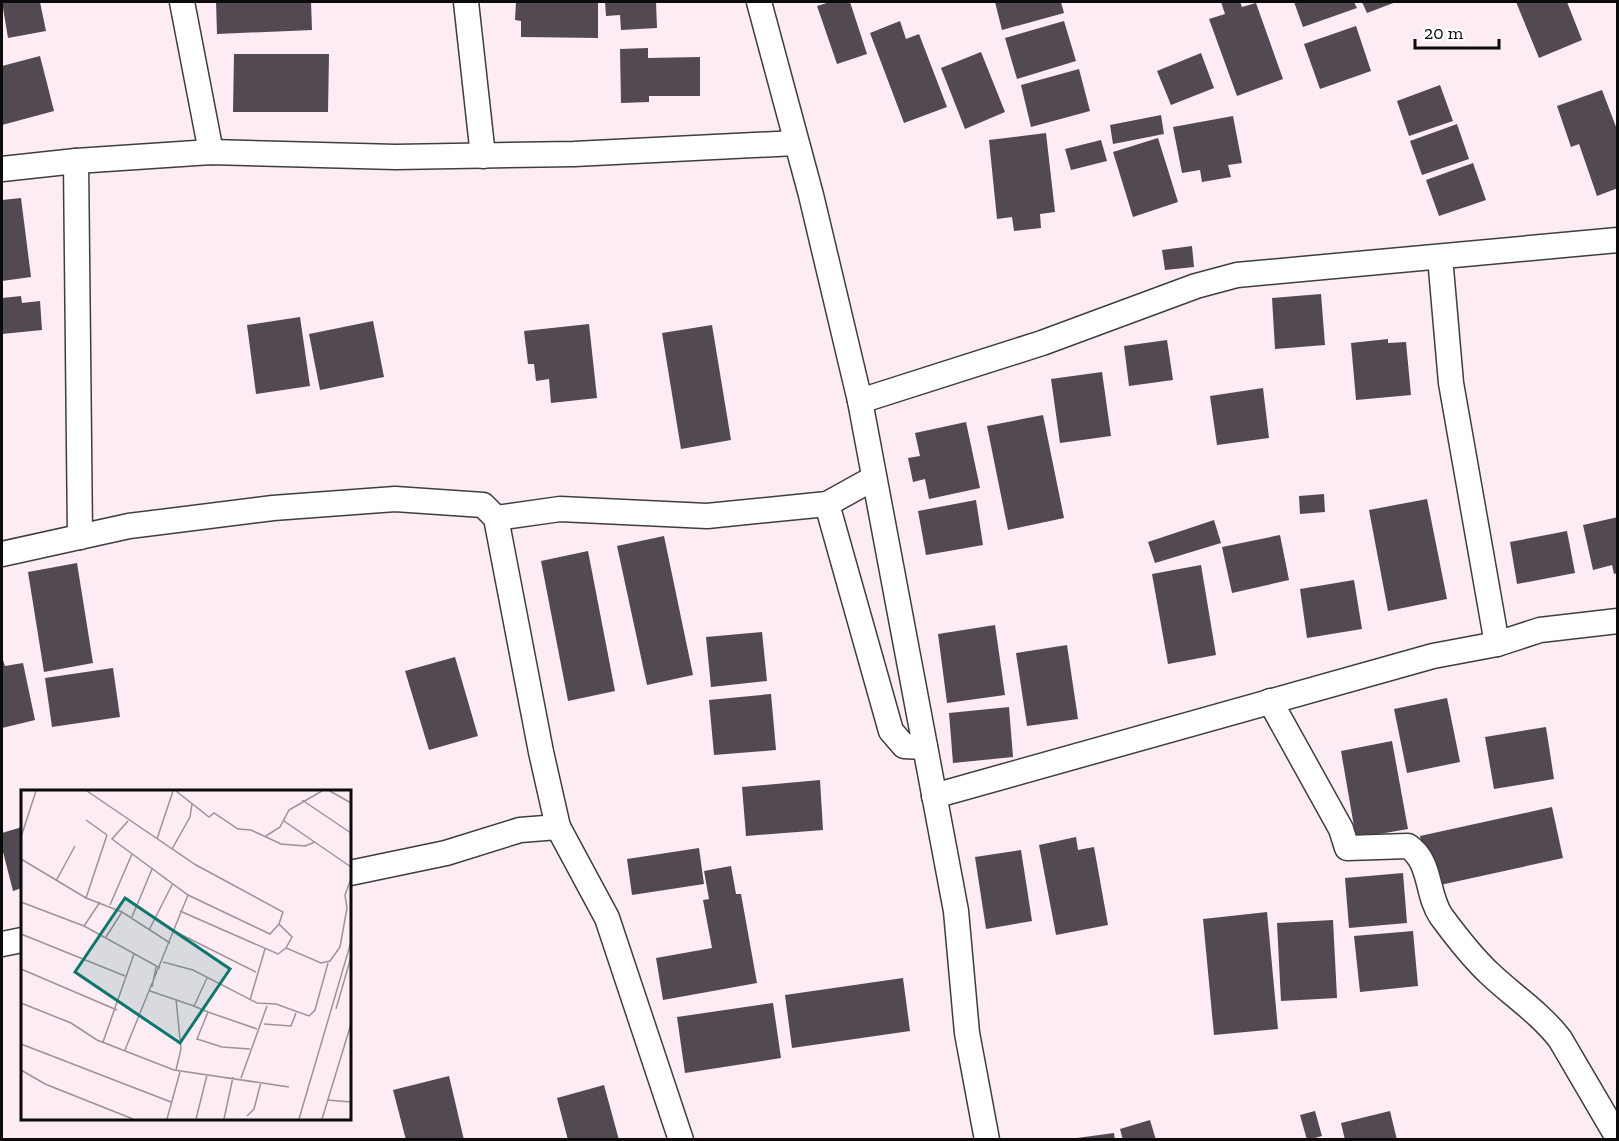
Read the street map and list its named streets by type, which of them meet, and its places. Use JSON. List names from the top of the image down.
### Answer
{
  "scale_bar": "20 m"
}
